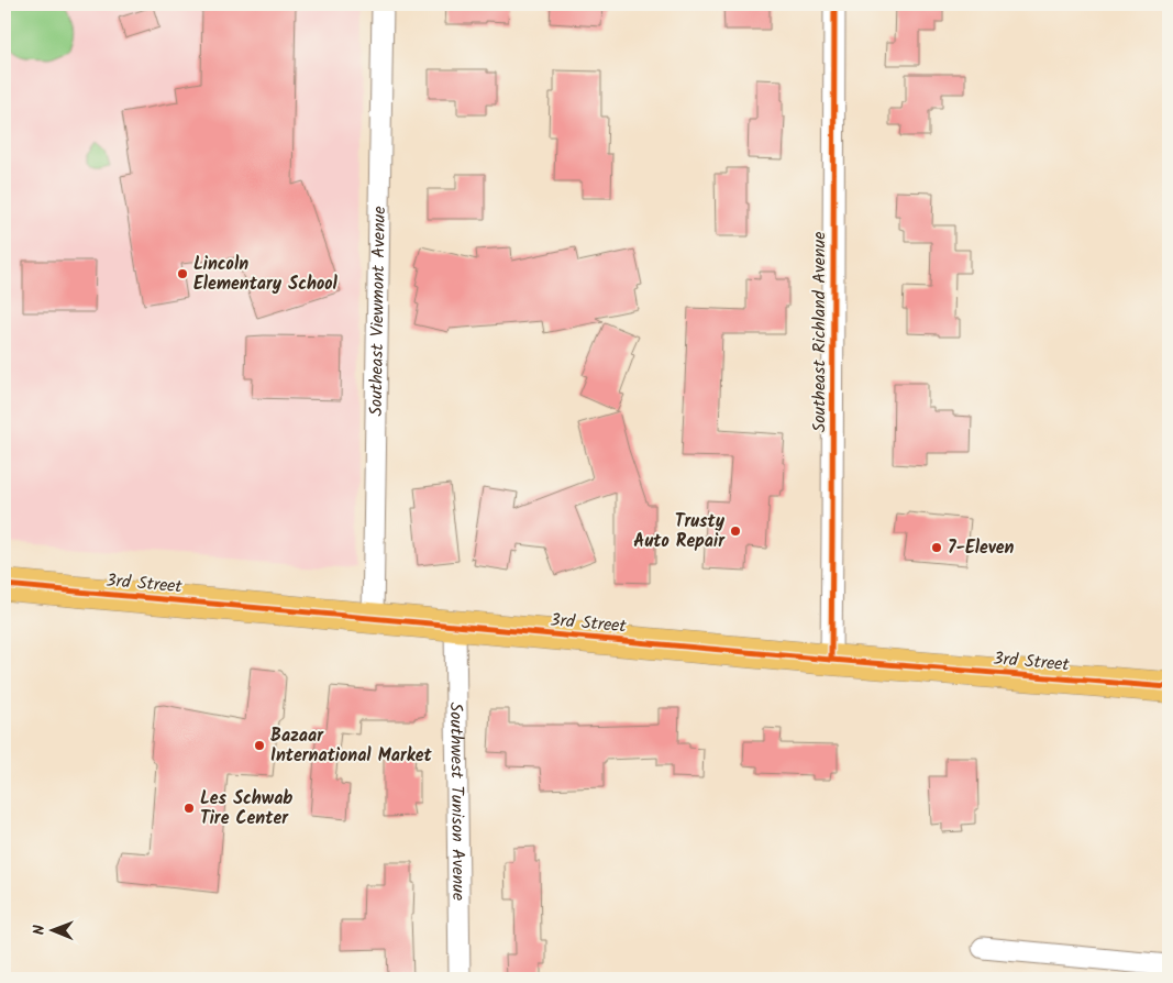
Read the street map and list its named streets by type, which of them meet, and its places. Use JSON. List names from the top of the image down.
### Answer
{
  "streets": {
    "highway": ["3rd Street"],
    "street": ["Southeast Viewmont Avenue", "Southeast Richland Avenue", "Southwest Tunison Avenue"]
  },
  "crossings": [
    ["Southeast Viewmont Avenue", "3rd Street"],
    ["Southeast Richland Avenue", "3rd Street"],
    ["3rd Street", "Southwest Tunison Avenue"]
  ],
  "places": [
    "Lincoln Elementary School",
    "Trusty Auto Repair",
    "7-Eleven",
    "Bazaar International Market",
    "Les Schwab Tire Center"
  ],
  "north": "left"
}
